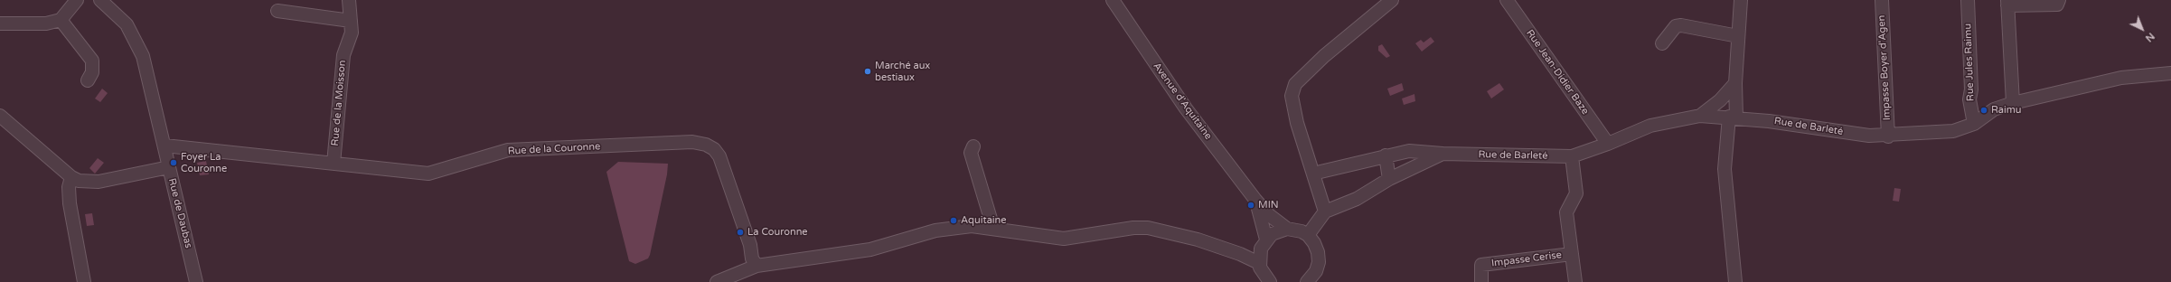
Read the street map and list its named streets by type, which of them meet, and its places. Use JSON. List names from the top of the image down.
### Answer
{
  "streets": {
    "street": [
      "Rue Jules Raimu",
      "Impasse Boyer d'Agen",
      "Rue Jean-Didier Baze",
      "Avenue d'Aquitaine",
      "Rue de la Moisson",
      "Rue de Barleté",
      "Rue de la Couronne",
      "Rue de Daubas",
      "Impasse Cerise"
    ]
  },
  "crossings": [
    ["Rue Jules Raimu", "Rue de Barleté"],
    ["Impasse Boyer d'Agen", "Rue de Barleté"],
    ["Rue Jean-Didier Baze", "Rue de Barleté"],
    ["Rue de la Moisson", "Rue de la Couronne"],
    ["Rue de la Couronne", "Rue de Daubas"]
  ],
  "places": [
    "Marché aux bestiaux",
    "Raimu",
    "Foyer La Couronne",
    "MIN",
    "Aquitaine",
    "La Couronne"
  ],
  "north": "bottom right"
}
